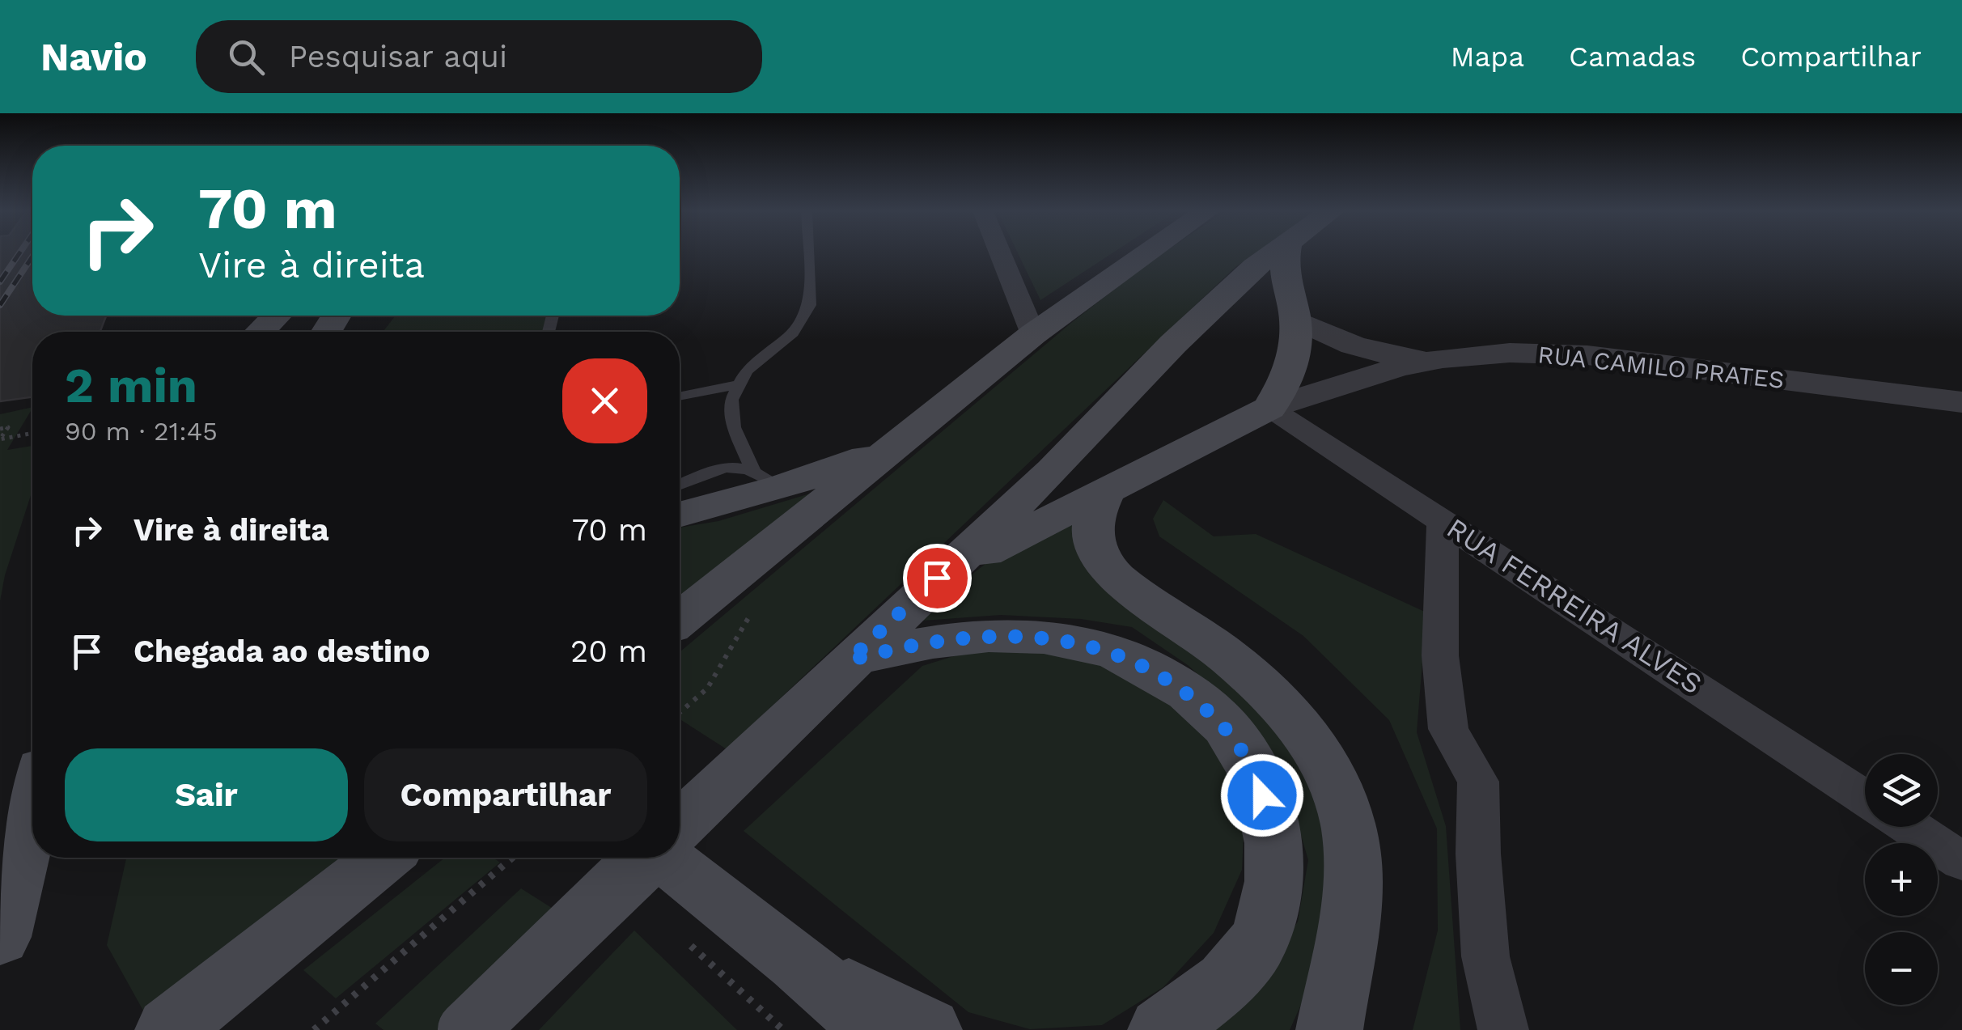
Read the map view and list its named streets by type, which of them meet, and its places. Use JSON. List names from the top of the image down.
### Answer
{
  "streets": {
    "street": ["RUA CAMILO PRATES", "RUA FERREIRA ALVES"]
  },
  "crossings": [
    ["RUA CAMILO PRATES", "RUA FERREIRA ALVES"]
  ],
  "page": {
    "header": "Navio",
    "search": "Pesquisar aqui",
    "nav": ["Mapa", "Camadas", "Compartilhar"],
    "turn": ["70 m", "Vire à direita"],
    "heading": ["2 min", "90 m · 21:45"],
    "list": [
      {
        "name": "Vire à direita",
        "value": "70 m"
      },
      {
        "name": "Chegada ao destino",
        "value": "20 m"
      }
    ],
    "buttons": ["Sair", "Compartilhar"],
    "map_buttons": ["+", "−"]
  }
}
